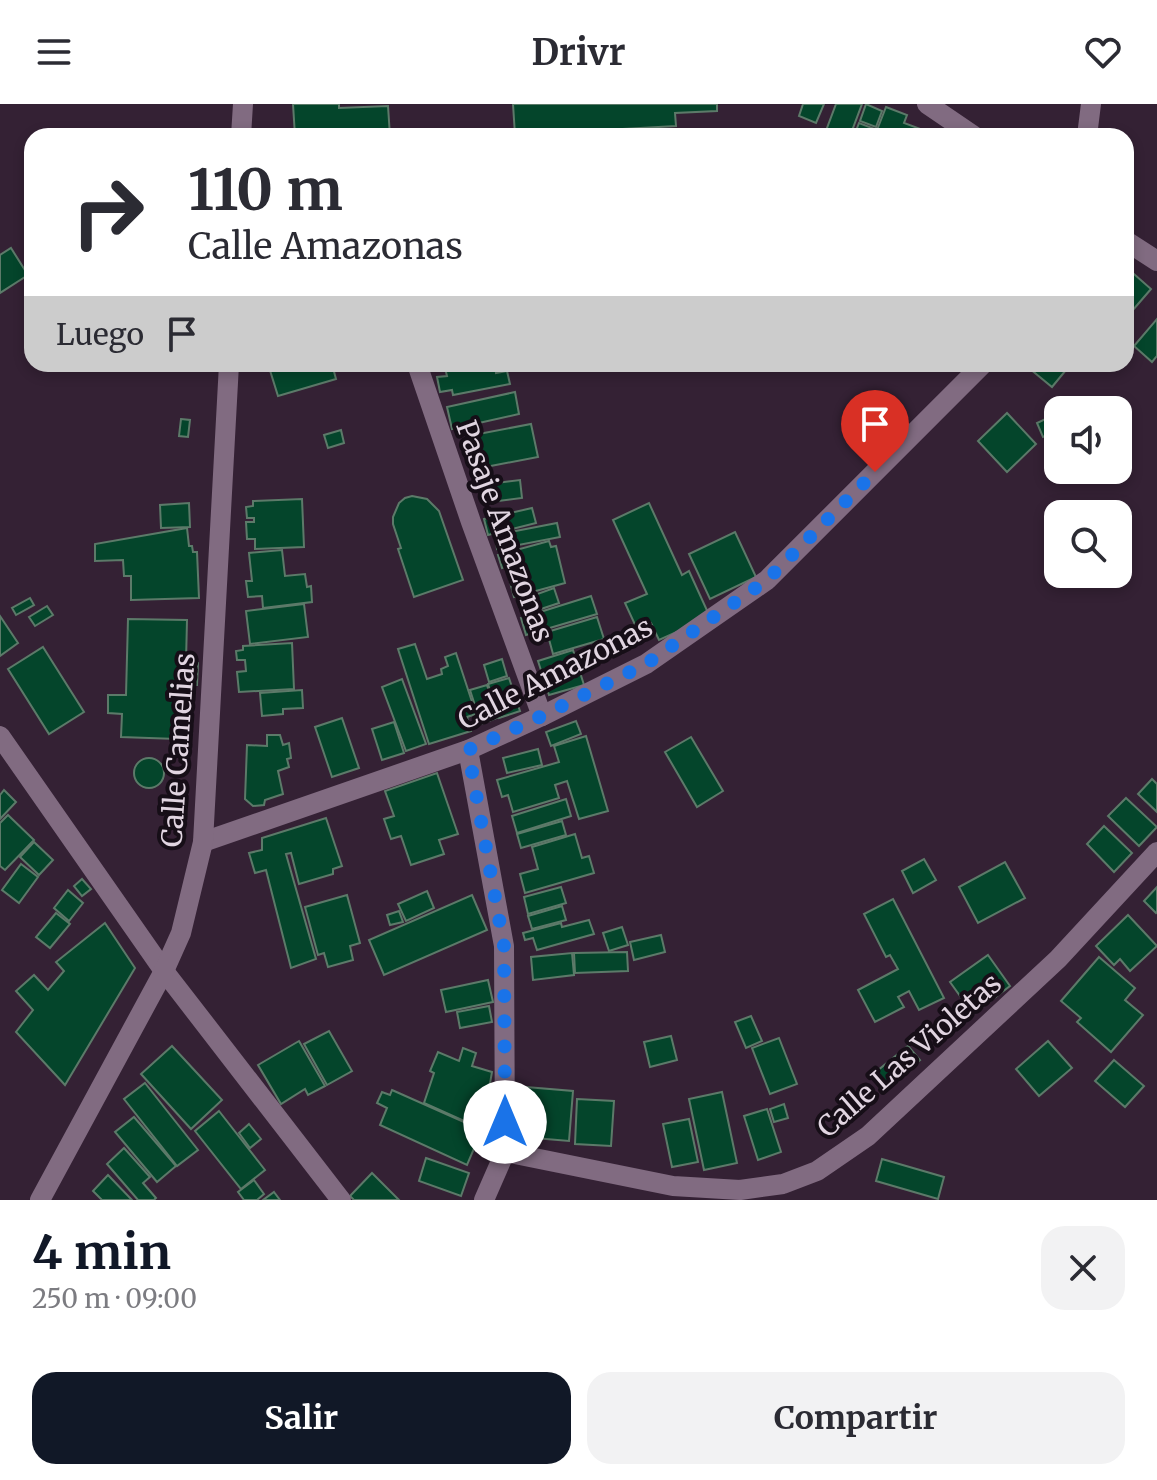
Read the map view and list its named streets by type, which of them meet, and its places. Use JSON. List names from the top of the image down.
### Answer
{
  "streets": {
    "street": [
      "Pasaje Amazonas",
      "Calle Amazonas",
      "Calle Camelias",
      "Calle Las Violetas"
    ]
  },
  "crossings": [
    ["Pasaje Amazonas", "Calle Amazonas"],
    ["Calle Amazonas", "Calle Camelias"]
  ],
  "page": {
    "header": "Drivr",
    "turn": ["110 m", "Calle Amazonas"],
    "then": "Luego",
    "heading": ["4 min", "250 m · 09:00"],
    "buttons": ["Salir", "Compartir"]
  }
}
